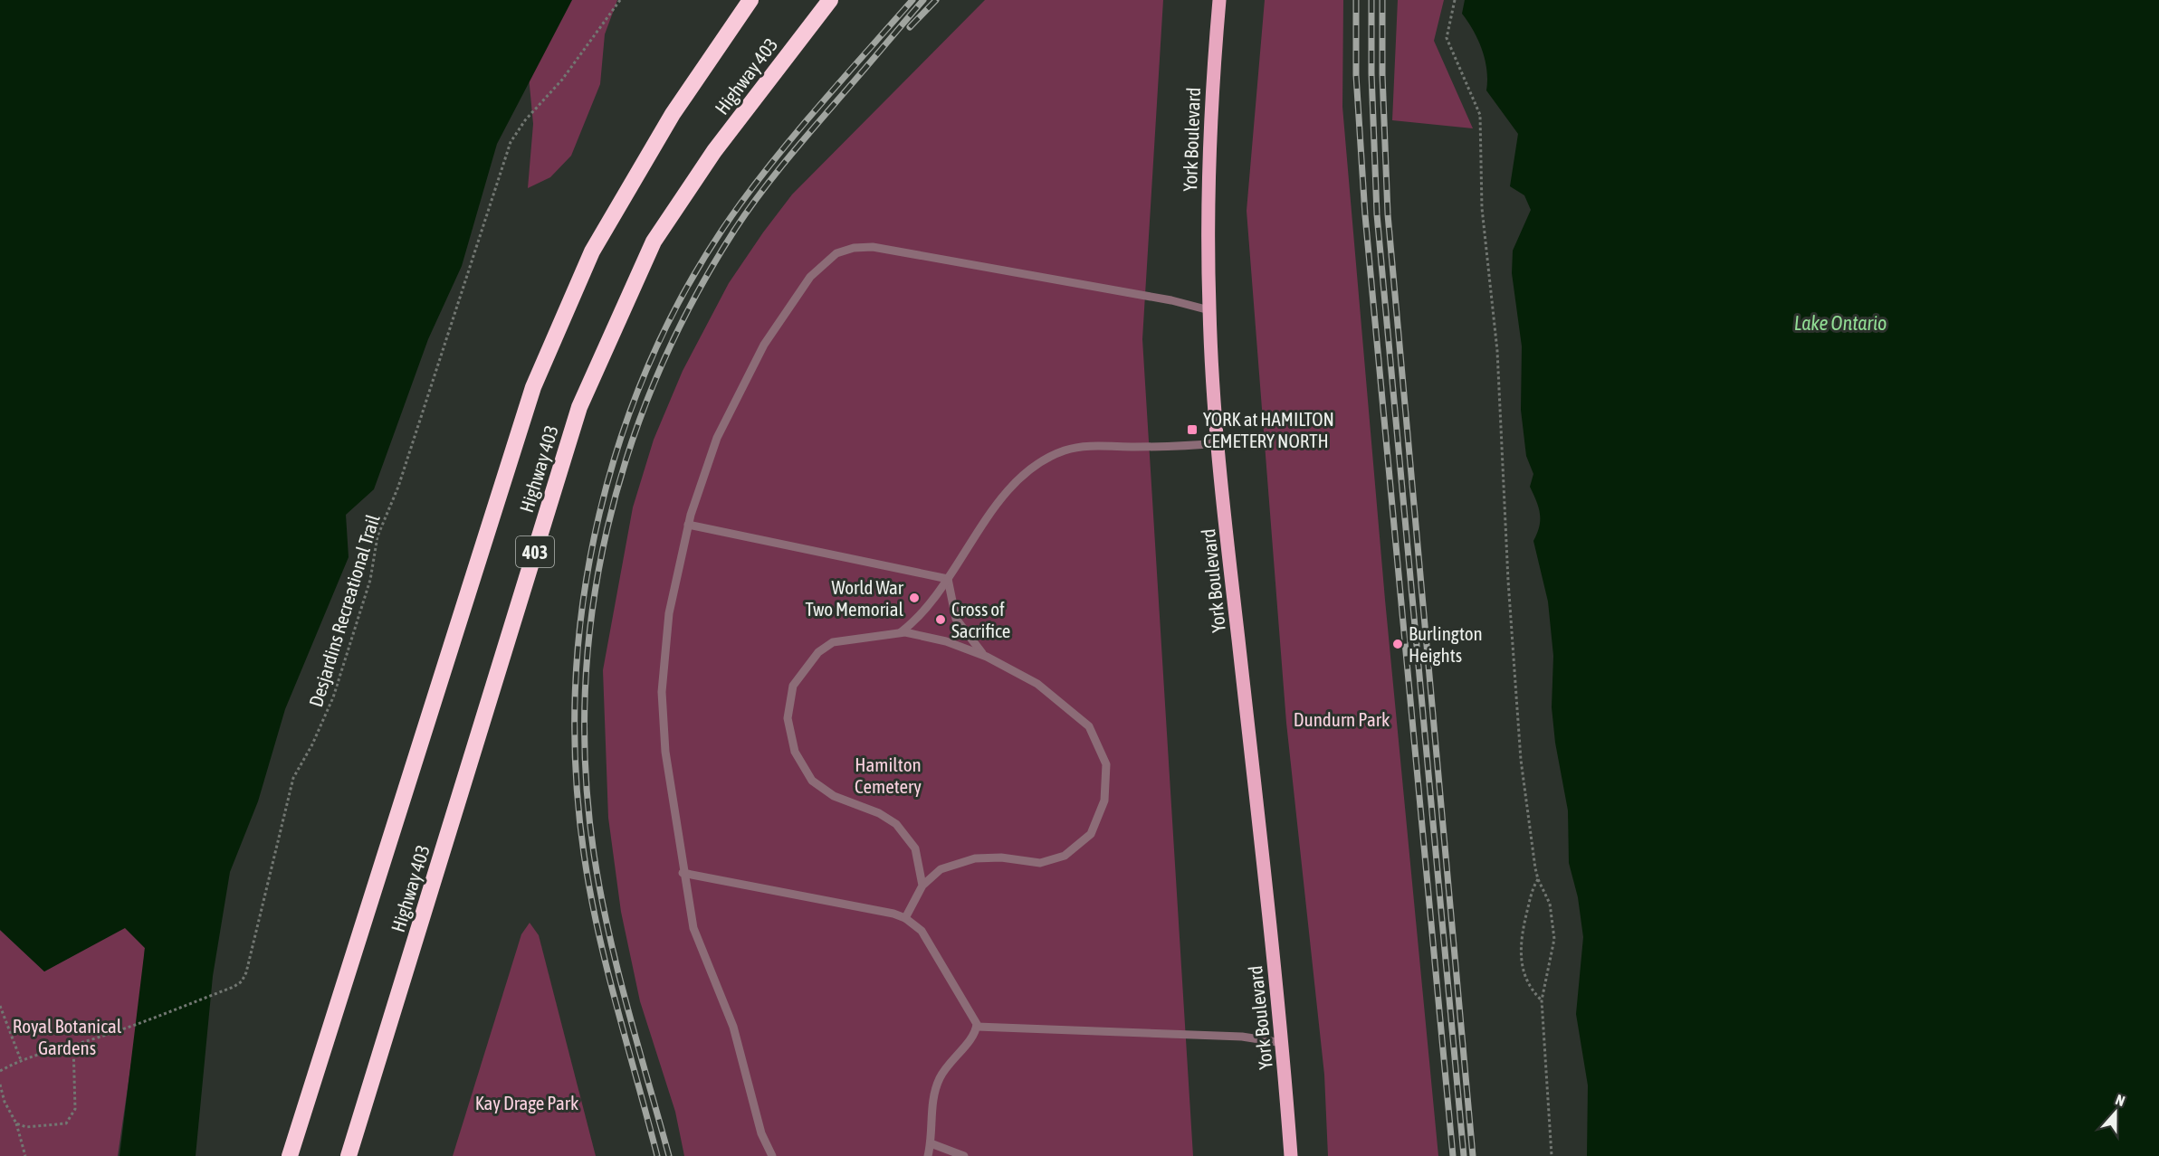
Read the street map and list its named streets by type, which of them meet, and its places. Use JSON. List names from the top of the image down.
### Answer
{
  "streets": {
    "highway": ["Highway 403", "403"],
    "main road": ["York Boulevard"],
    "path": ["Desjardins Recreational Trail"]
  },
  "water": ["Lake Ontario"],
  "parks": [
    "Dundurn Park",
    "Hamilton Cemetery",
    "Royal Botanical Gardens",
    "Kay Drage Park"
  ],
  "places": {
    "transit": ["YORK at HAMILTON CEMETERY NORTH"],
    "other": ["World War Two Memorial", "Cross of Sacrifice", "Burlington Heights"]
  },
  "north": "top"
}
